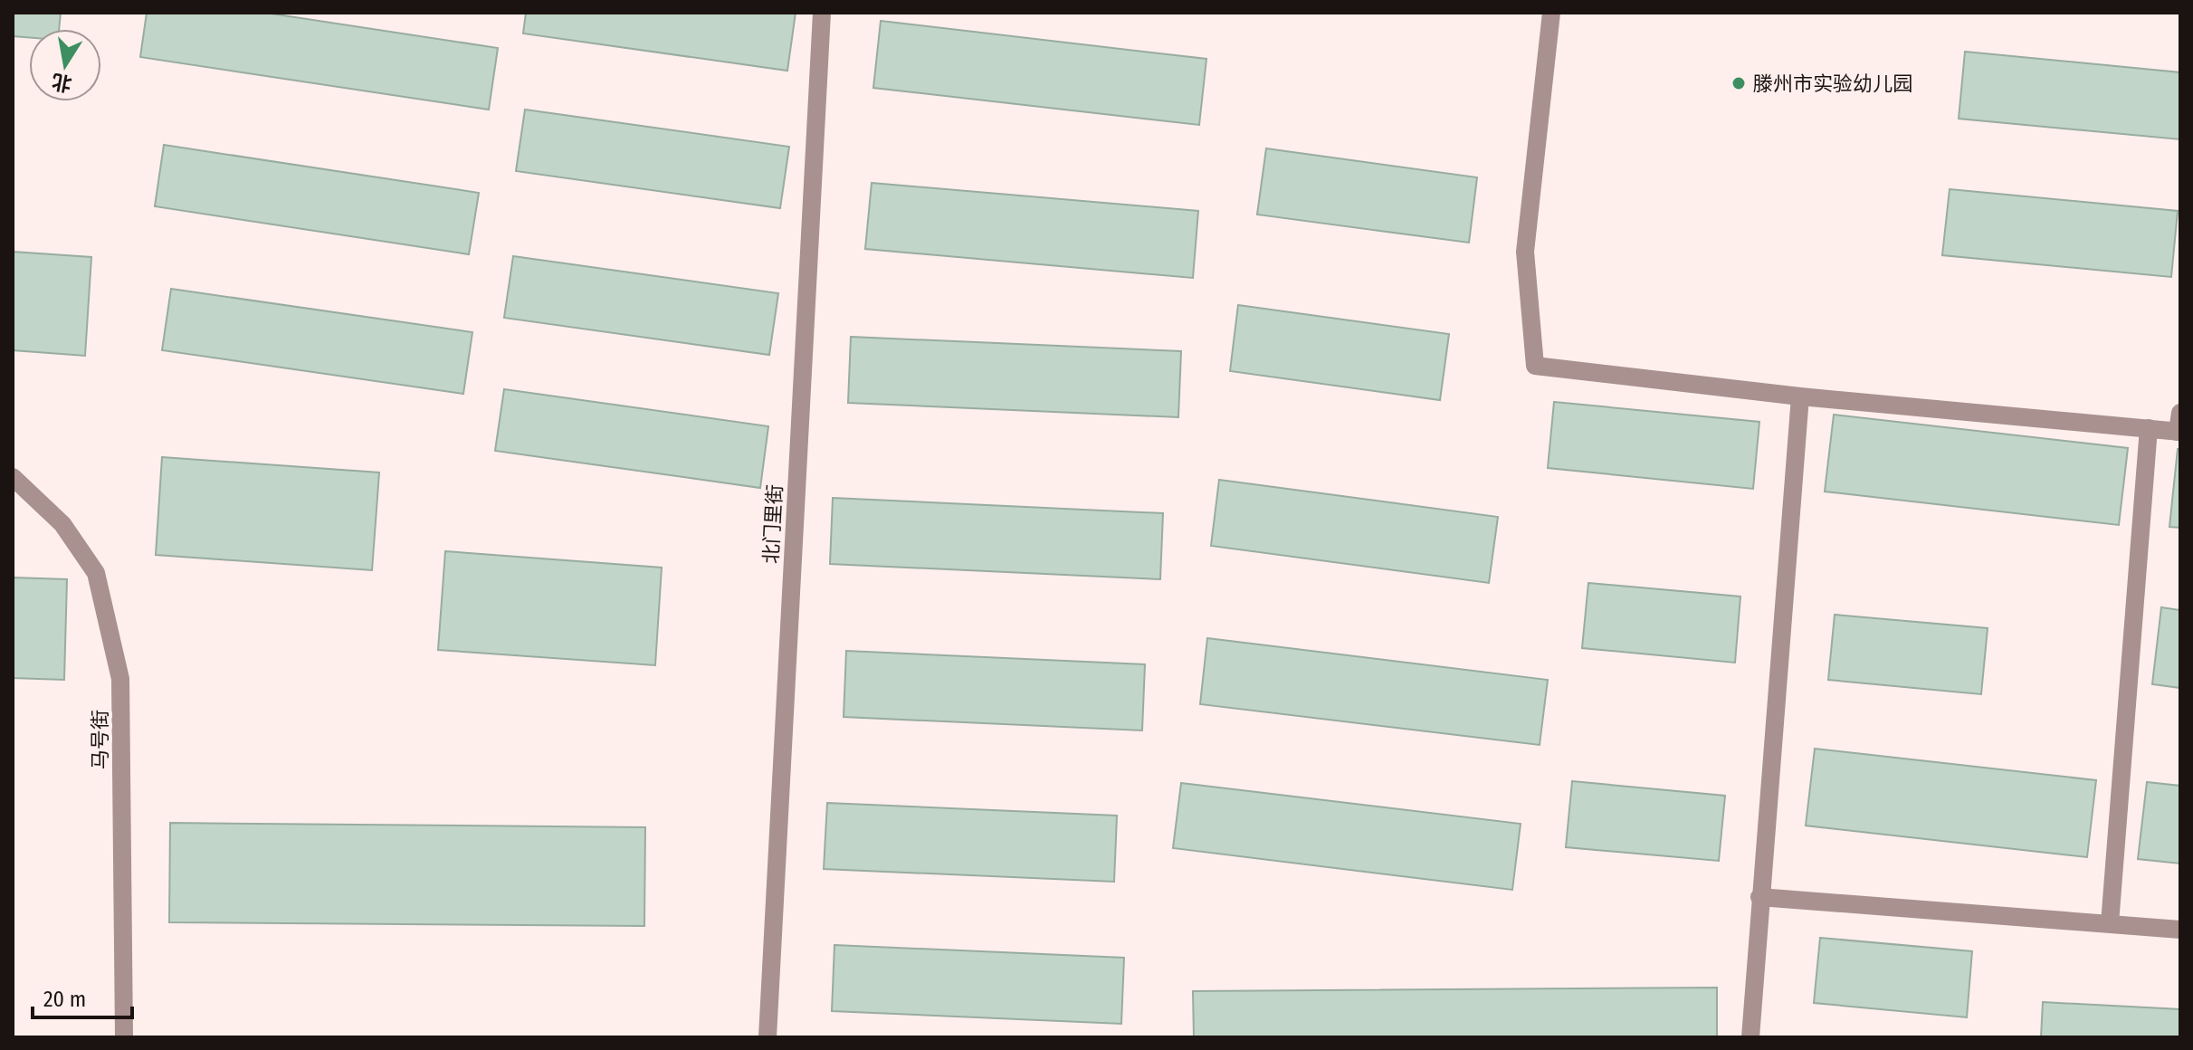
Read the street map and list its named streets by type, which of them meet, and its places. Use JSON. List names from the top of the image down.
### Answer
{
  "streets": {
    "street": ["北门里街", "马号街"]
  },
  "places": ["滕州市实验幼儿园"],
  "scale_bar": "20 m",
  "north": "bottom"
}
